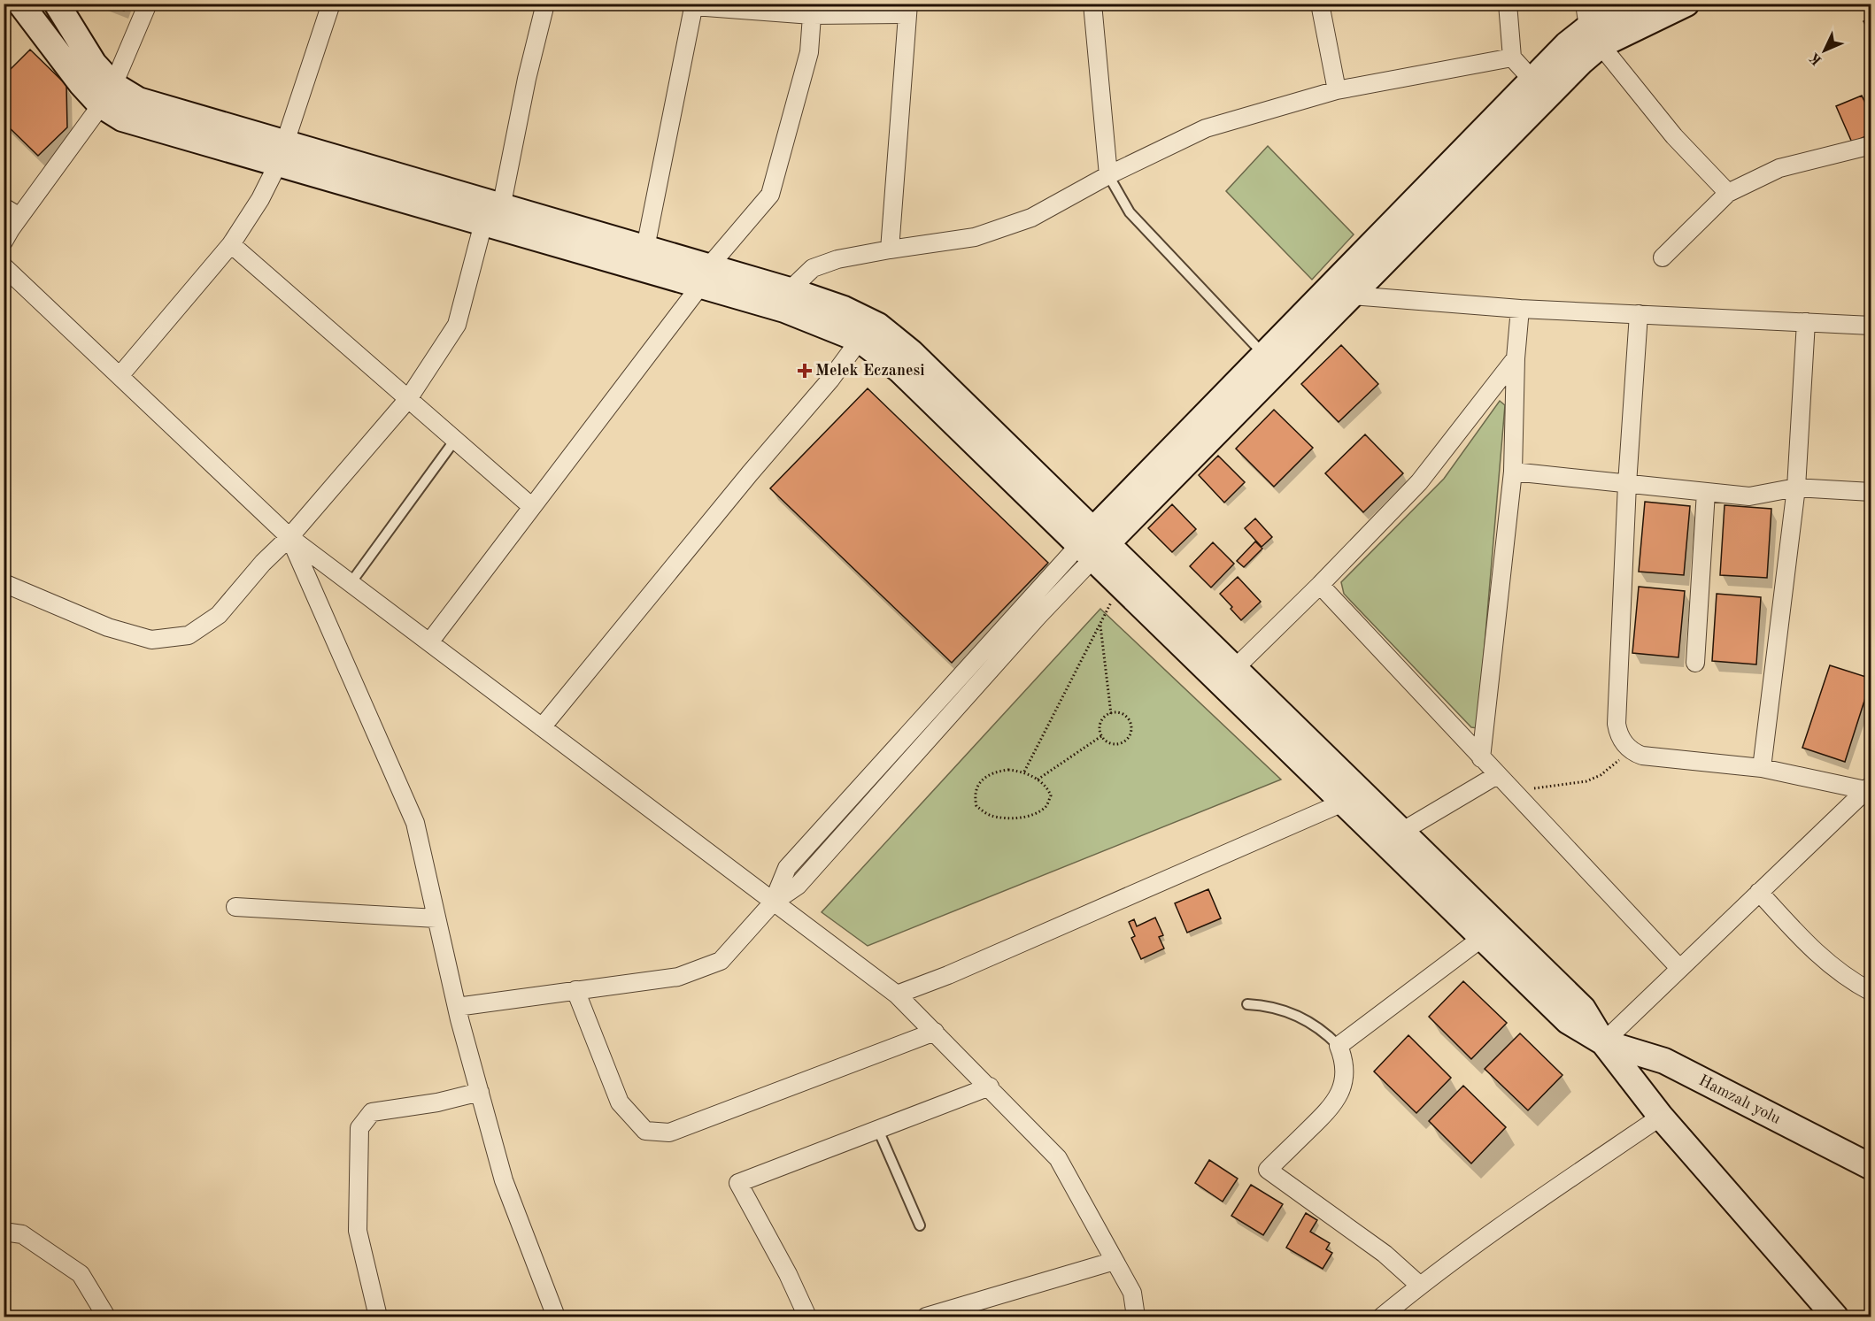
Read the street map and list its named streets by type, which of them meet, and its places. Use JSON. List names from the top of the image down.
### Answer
{
  "streets": {
    "main road": ["Hamzalı yolu"]
  },
  "places": {
    "health": ["Melek Eczanesi"]
  },
  "north": "bottom left"
}
